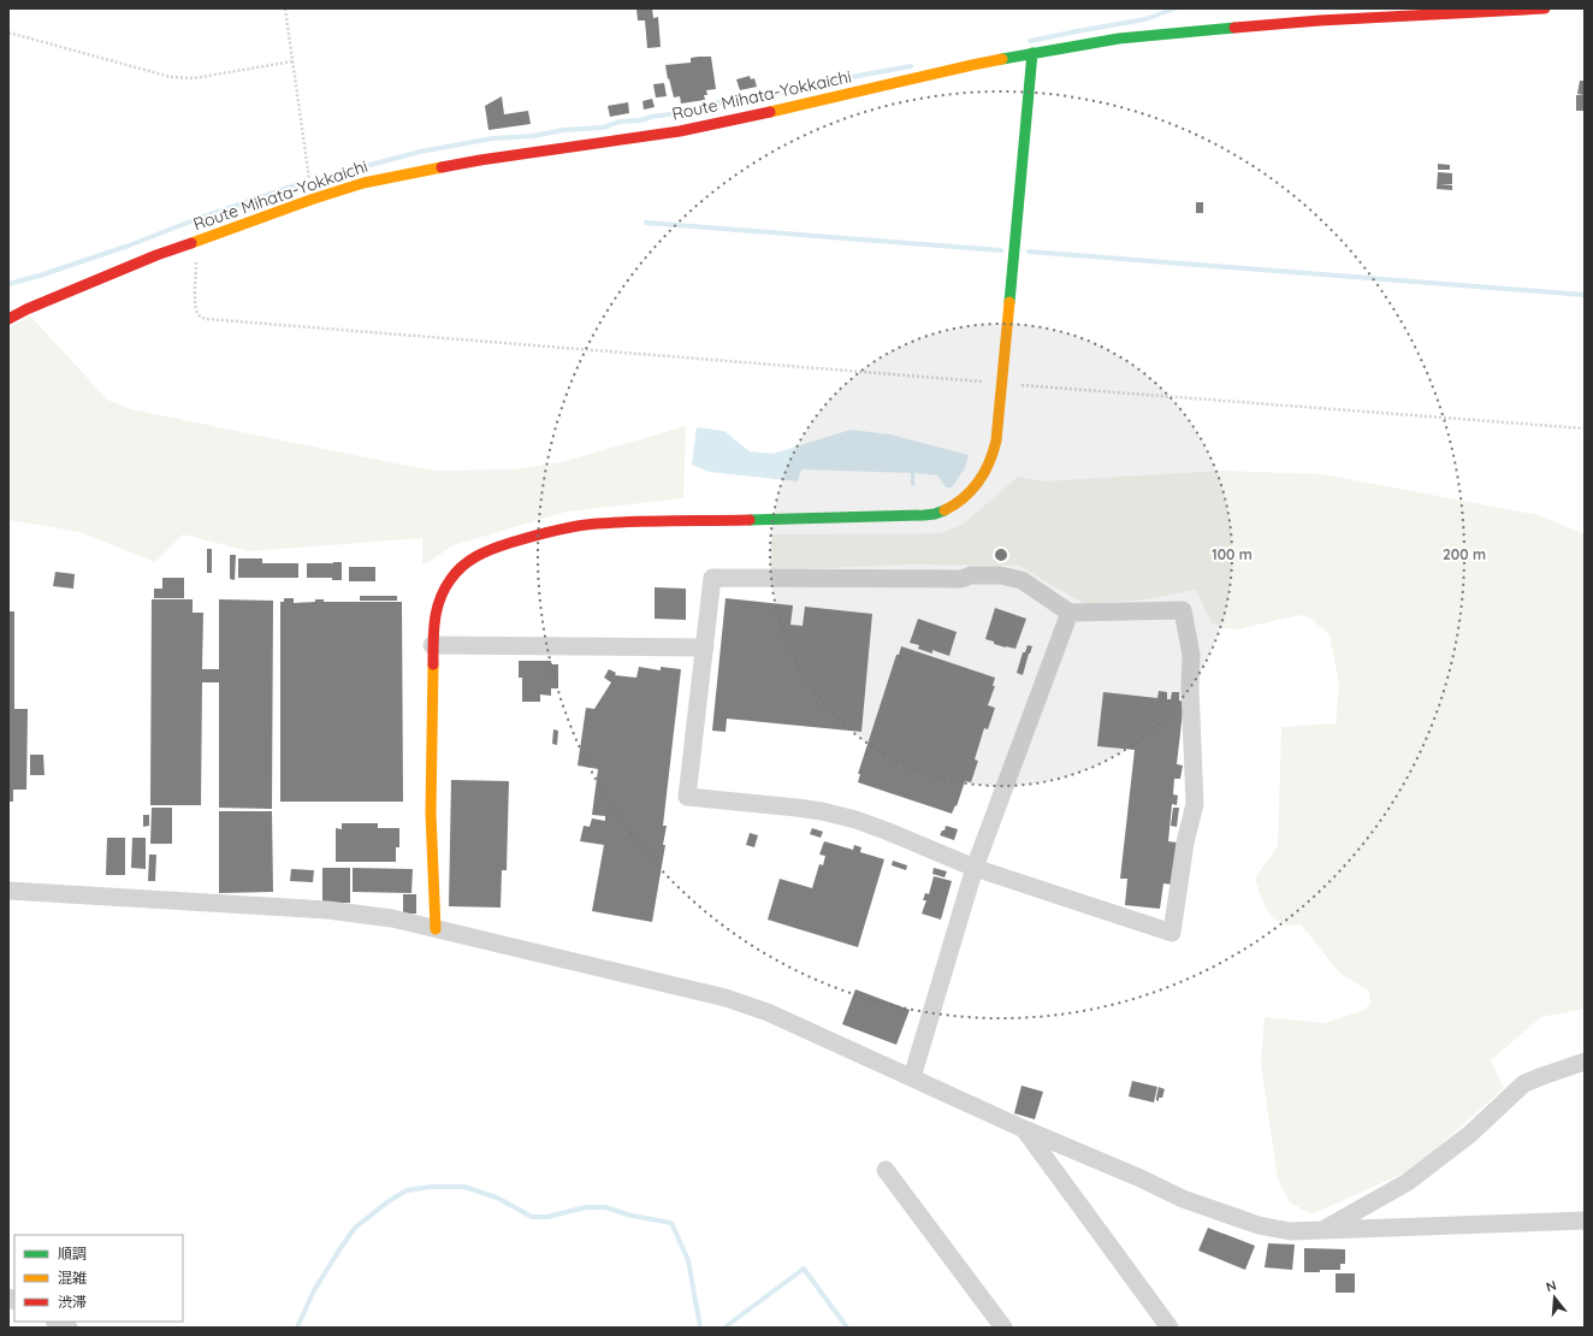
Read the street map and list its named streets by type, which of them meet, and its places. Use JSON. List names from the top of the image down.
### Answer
{
  "streets": {
    "main road": ["Route Mihata-Yokkaichi"]
  },
  "legend": ["順調", "混雑", "渋滞"],
  "north": "top",
  "rings": ["100 m", "200 m"]
}
